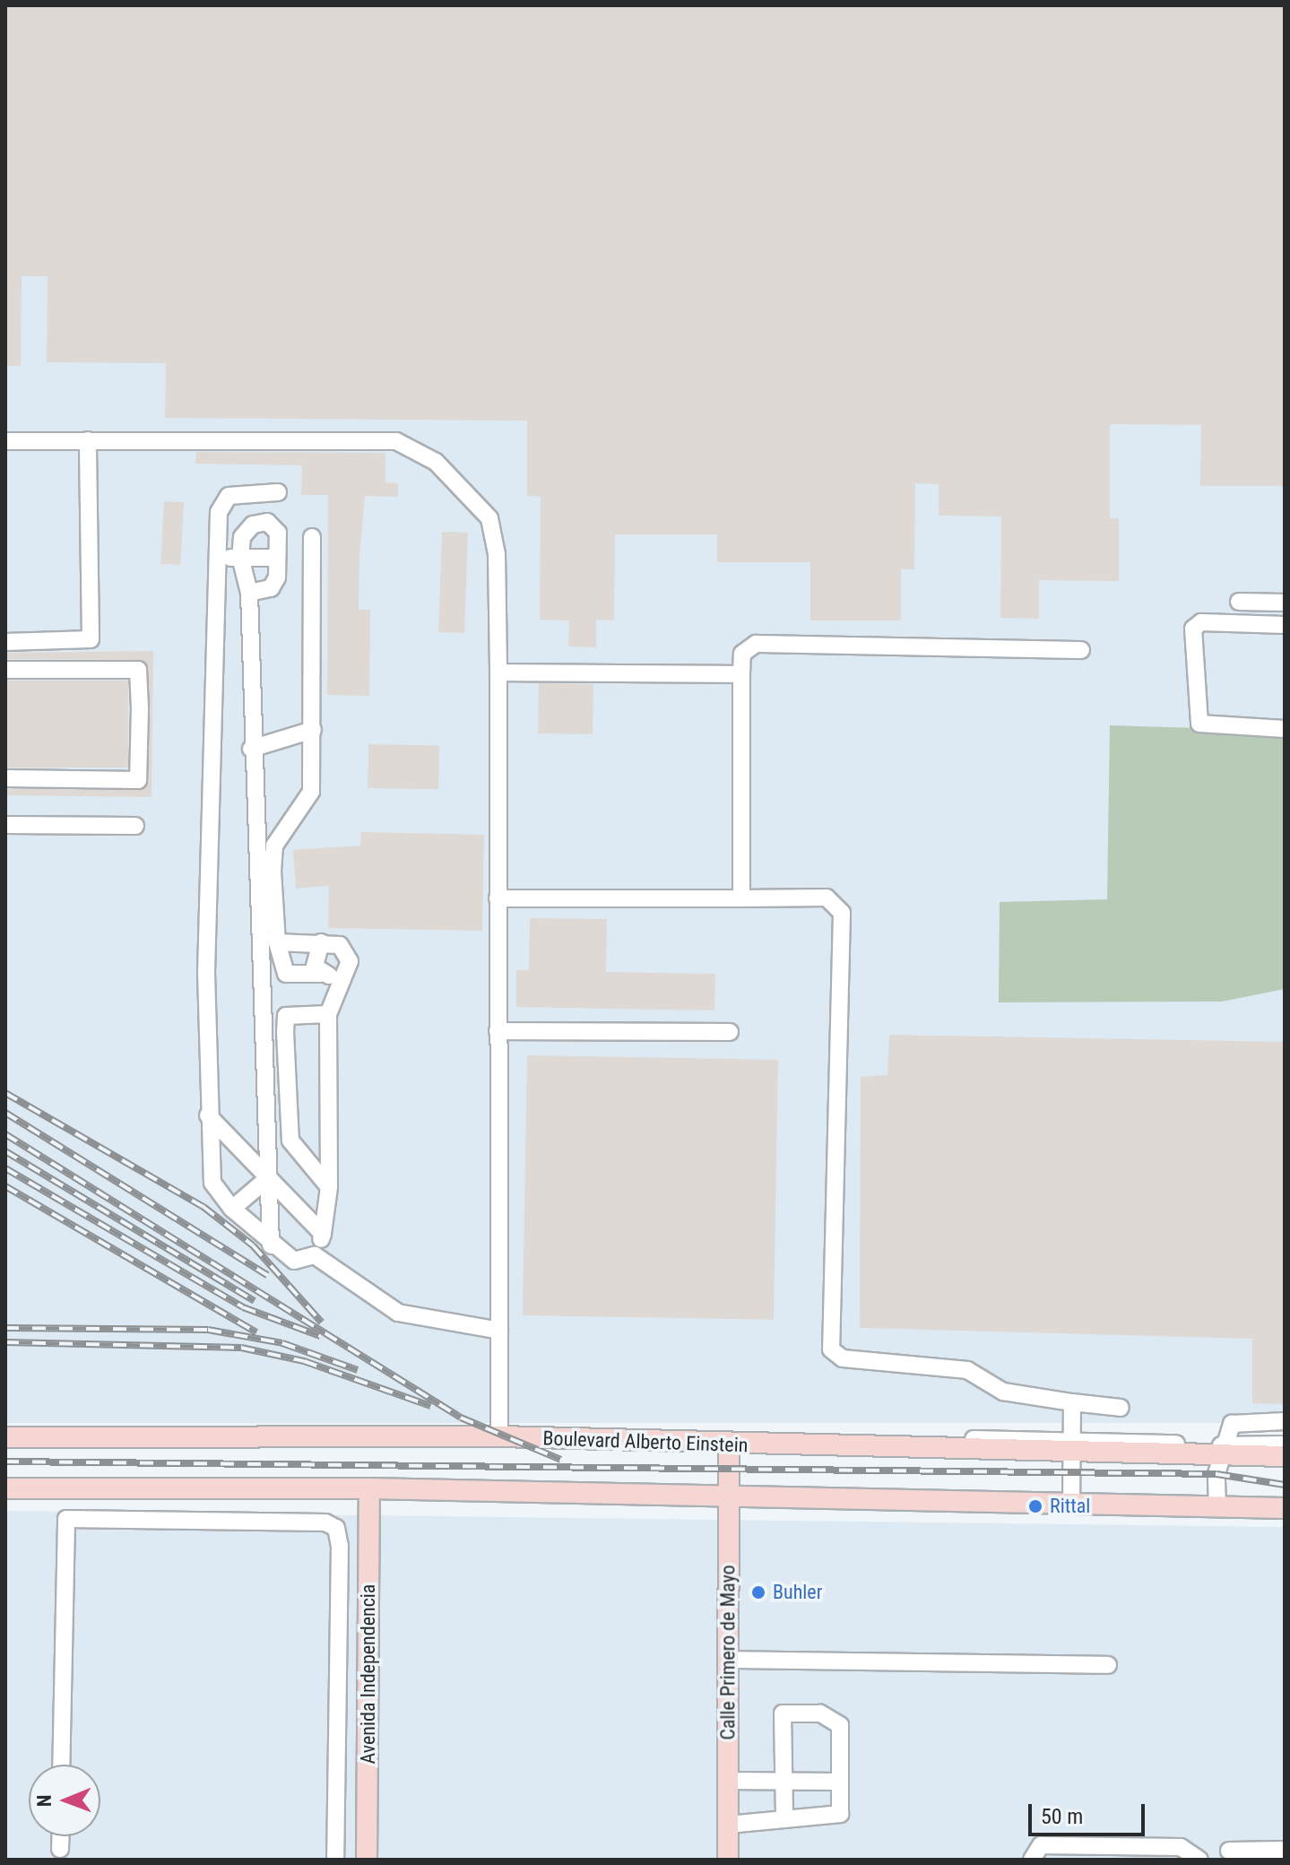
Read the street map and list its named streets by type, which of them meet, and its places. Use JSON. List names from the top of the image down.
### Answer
{
  "streets": {
    "main road": ["Boulevard Alberto Einstein", "Calle Primero de Mayo", "Avenida Independencia"]
  },
  "crossings": [
    ["Boulevard Alberto Einstein", "Calle Primero de Mayo"]
  ],
  "places": ["Rittal", "Buhler"],
  "scale_bar": "50 m",
  "north": "left"
}
